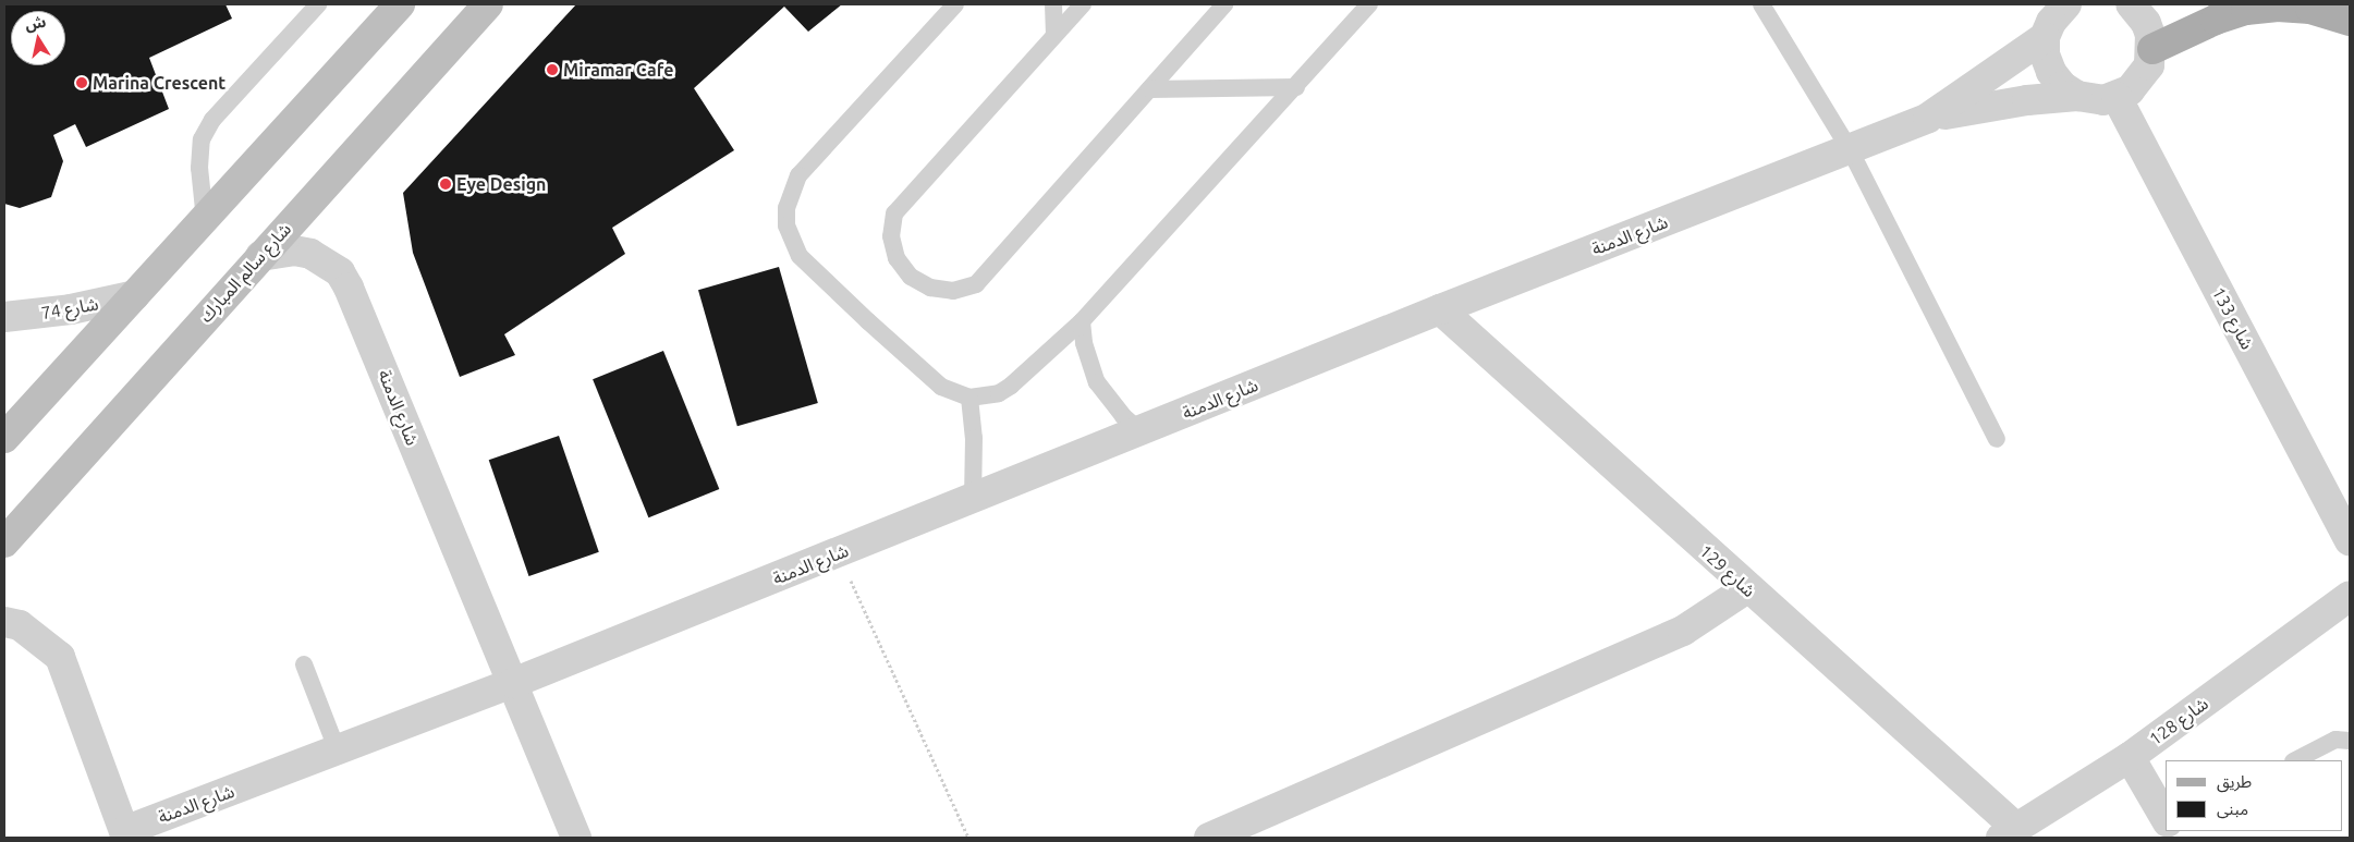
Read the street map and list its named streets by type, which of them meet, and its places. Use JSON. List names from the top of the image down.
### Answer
{
  "streets": {
    "main road": ["شارع سالم المبارك"],
    "street": [
      "شارع الدمنة",
      "شارع 74",
      "شارع 133",
      "شارع 129",
      "شارع 128"
    ]
  },
  "crossings": [
    ["شارع الدمنة", "شارع سالم المبارك"],
    ["شارع الدمنة", "شارع 133"],
    ["شارع الدمنة", "شارع 129"],
    ["شارع 129", "شارع 128"]
  ],
  "places": ["Miramar Cafe", "Marina Crescent", "Eye Design"],
  "legend": ["طريق", "مبنى"],
  "north": "top"
}
